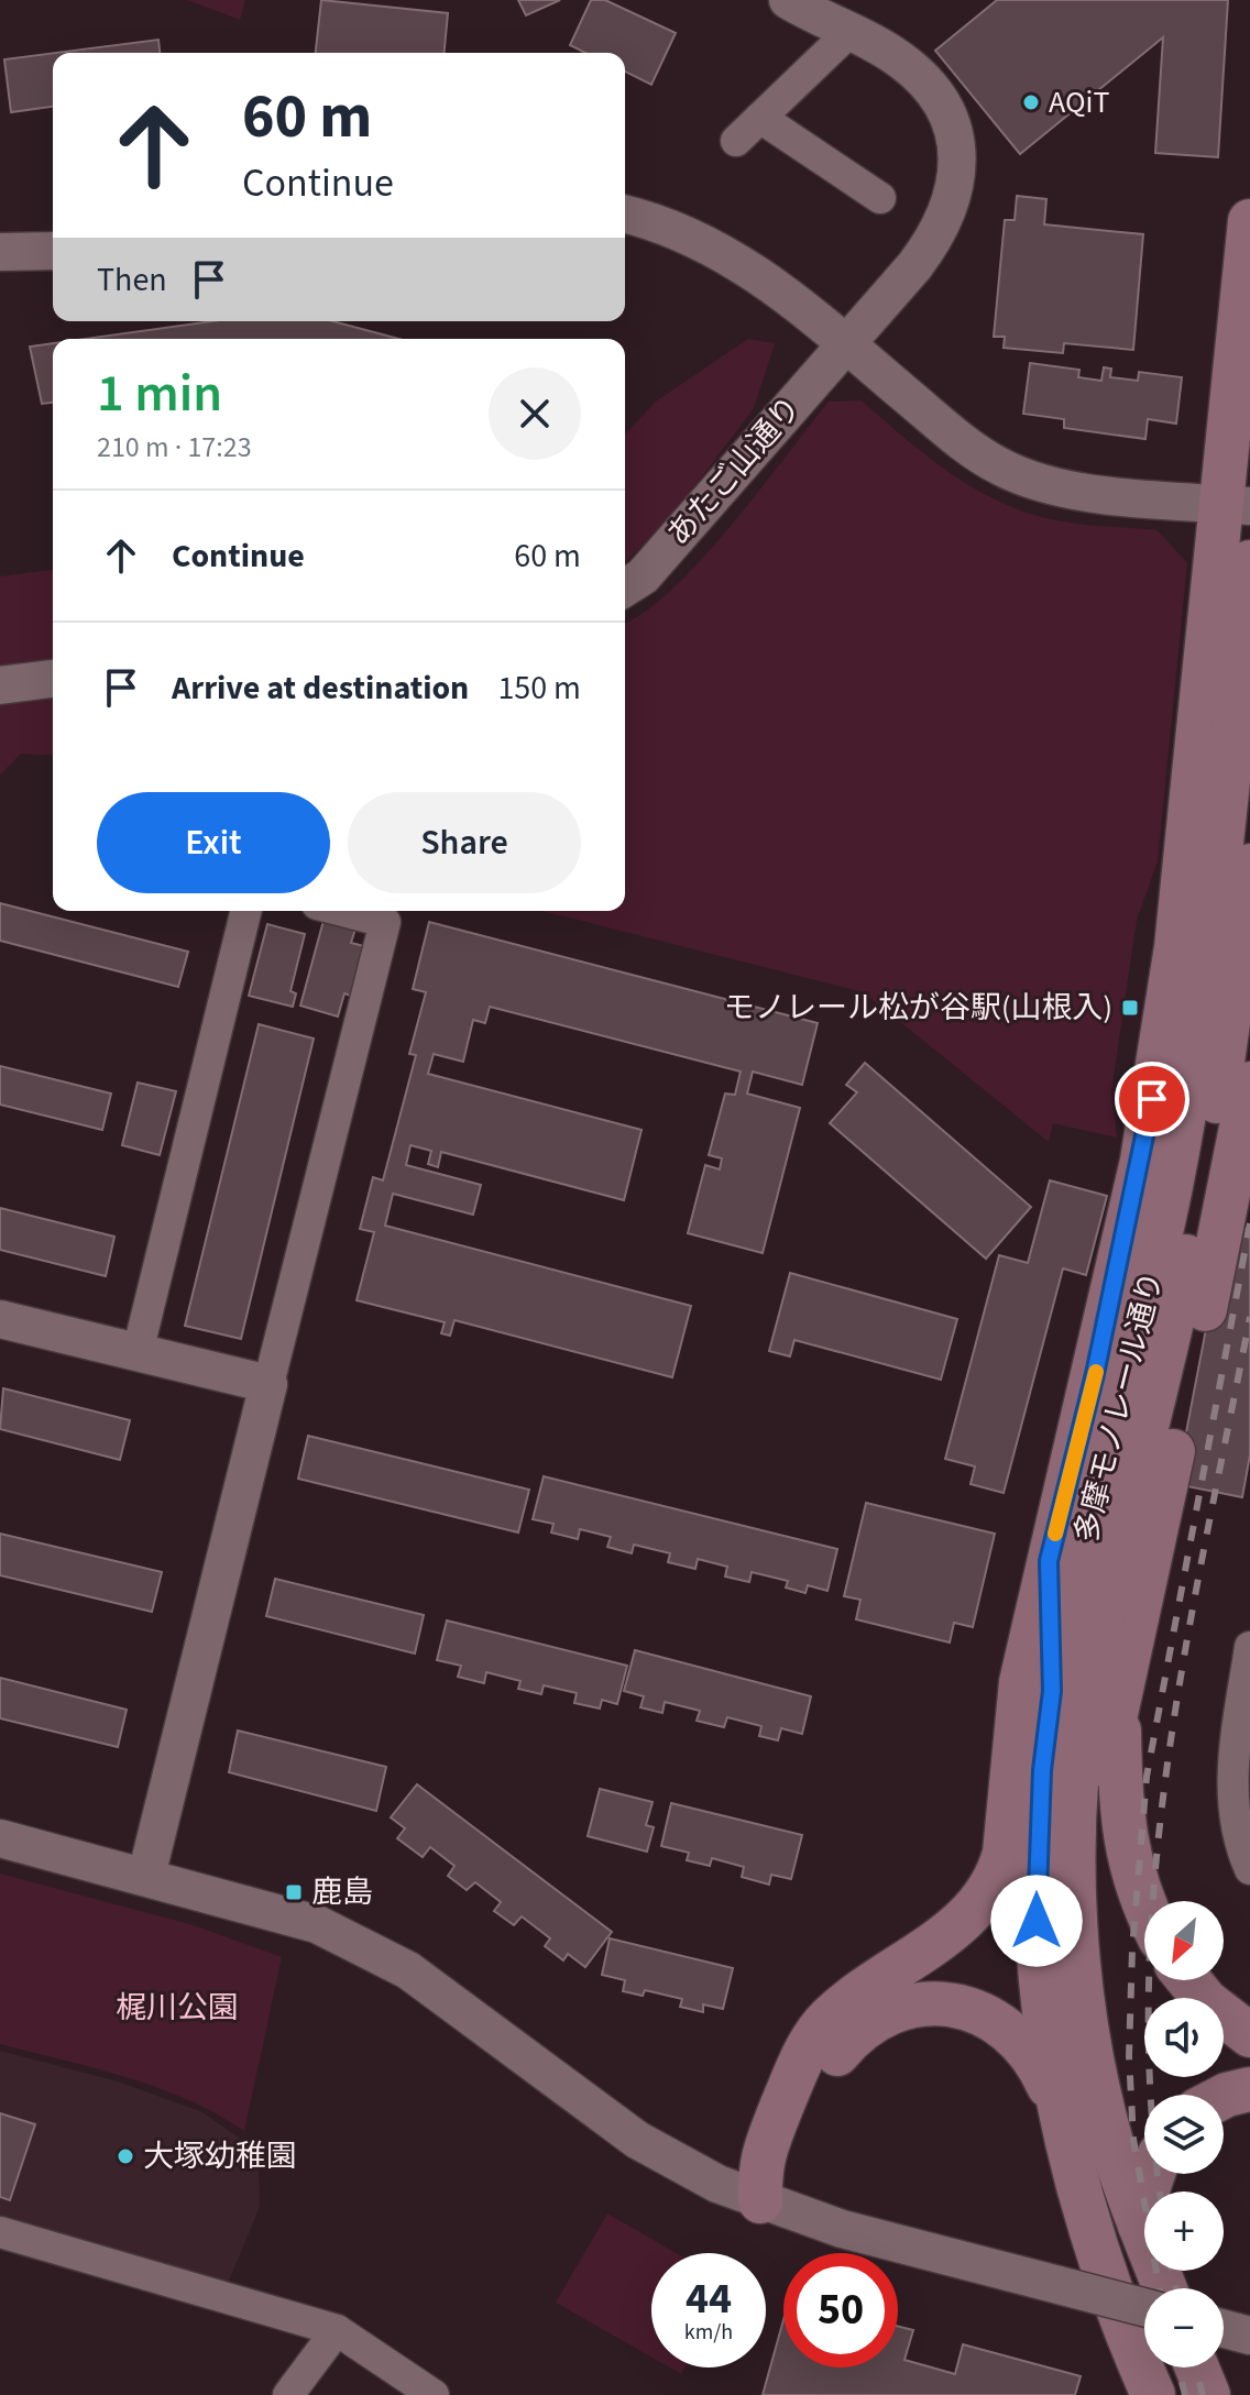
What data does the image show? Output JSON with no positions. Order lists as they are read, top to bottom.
{
  "streets": {
    "main road": ["多摩モノレール通り"],
    "street": ["あたご山通り"]
  },
  "parks": ["梶川公園"],
  "places": {
    "other": ["AQiT", "大塚幼稚園"],
    "transit": ["モノレール松が谷駅(山根入)", "鹿島"]
  },
  "north": "bottom left",
  "page": {
    "turn": ["60 m", "Continue"],
    "then": "Then",
    "heading": ["1 min", "210 m · 17:23"],
    "list": [
      {
        "name": "Continue",
        "value": "60 m"
      },
      {
        "name": "Arrive at destination",
        "value": "150 m"
      }
    ],
    "buttons": ["Exit", "Share"],
    "map_buttons": ["+", "−"],
    "speed": "44 km/h",
    "limit": "50"
  }
}
